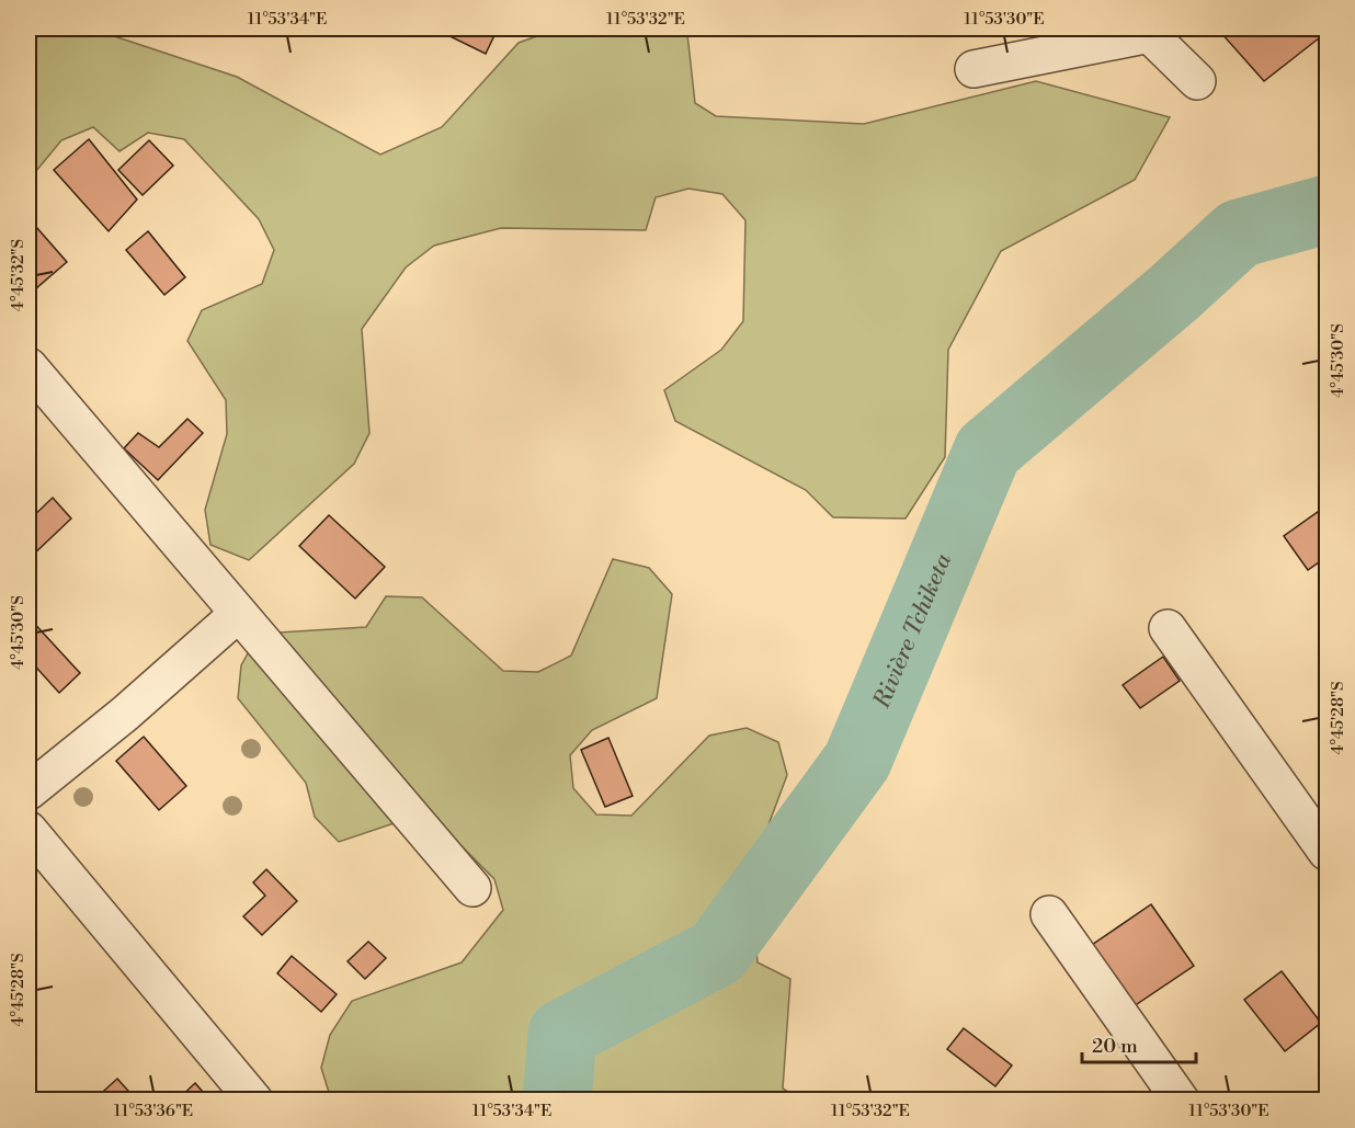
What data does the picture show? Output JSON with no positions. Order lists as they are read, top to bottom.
{
  "water": ["Rivière Tchiketa"],
  "scale_bar": "20 m",
  "coordinates": [
    "11°53'34\"E",
    "11°53'32\"E",
    "11°53'30\"E",
    "4°45'32\"S",
    "4°45'30\"S",
    "4°45'28\"S",
    "11°53'36\"E"
  ]
}
